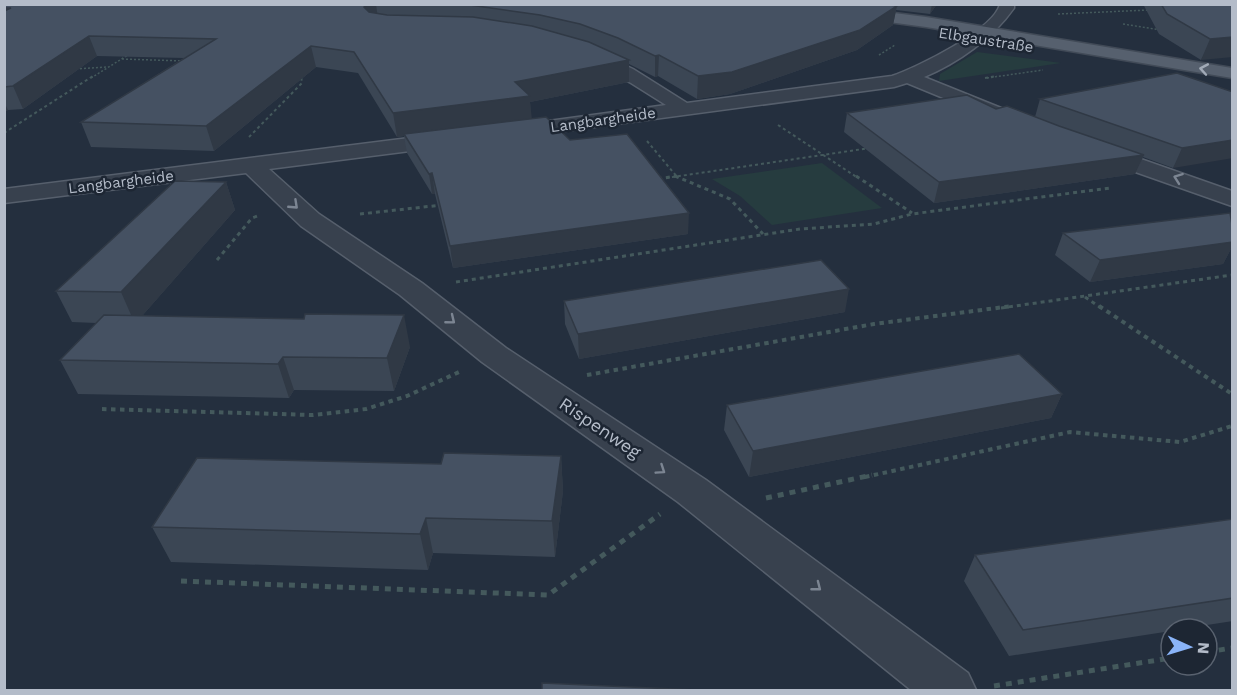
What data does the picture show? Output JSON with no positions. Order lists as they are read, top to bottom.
{
  "streets": {
    "main road": ["Elbgaustraße"],
    "street": ["Langbargheide", "Rispenweg"]
  },
  "crossings": [
    ["Elbgaustraße", "Langbargheide"],
    ["Langbargheide", "Rispenweg"]
  ],
  "one_way": ["Elbgaustraße", "Rispenweg"],
  "north": "right"
}
